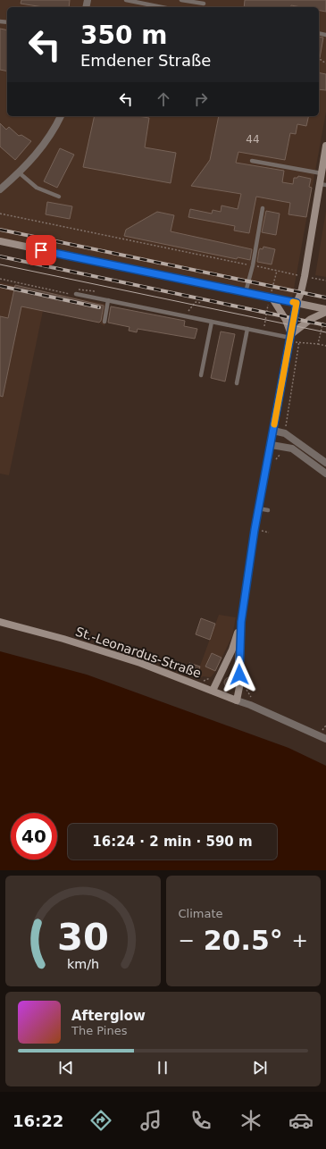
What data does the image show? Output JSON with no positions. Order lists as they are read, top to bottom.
{
  "streets": {
    "street": ["St.-Leonardus-Straße"]
  },
  "house_numbers": ["44"],
  "page": {
    "turn": ["350 m", "Emdener Straße"],
    "limit": "40",
    "trip": "16:24 · 2 min · 590 m",
    "tile": "Climate",
    "heat": ["−", "20.5°", "+"],
    "song": ["Afterglow", "The Pines"],
    "tabs": "16:22",
    "gauge": ["30", "km/h"]
  }
}
